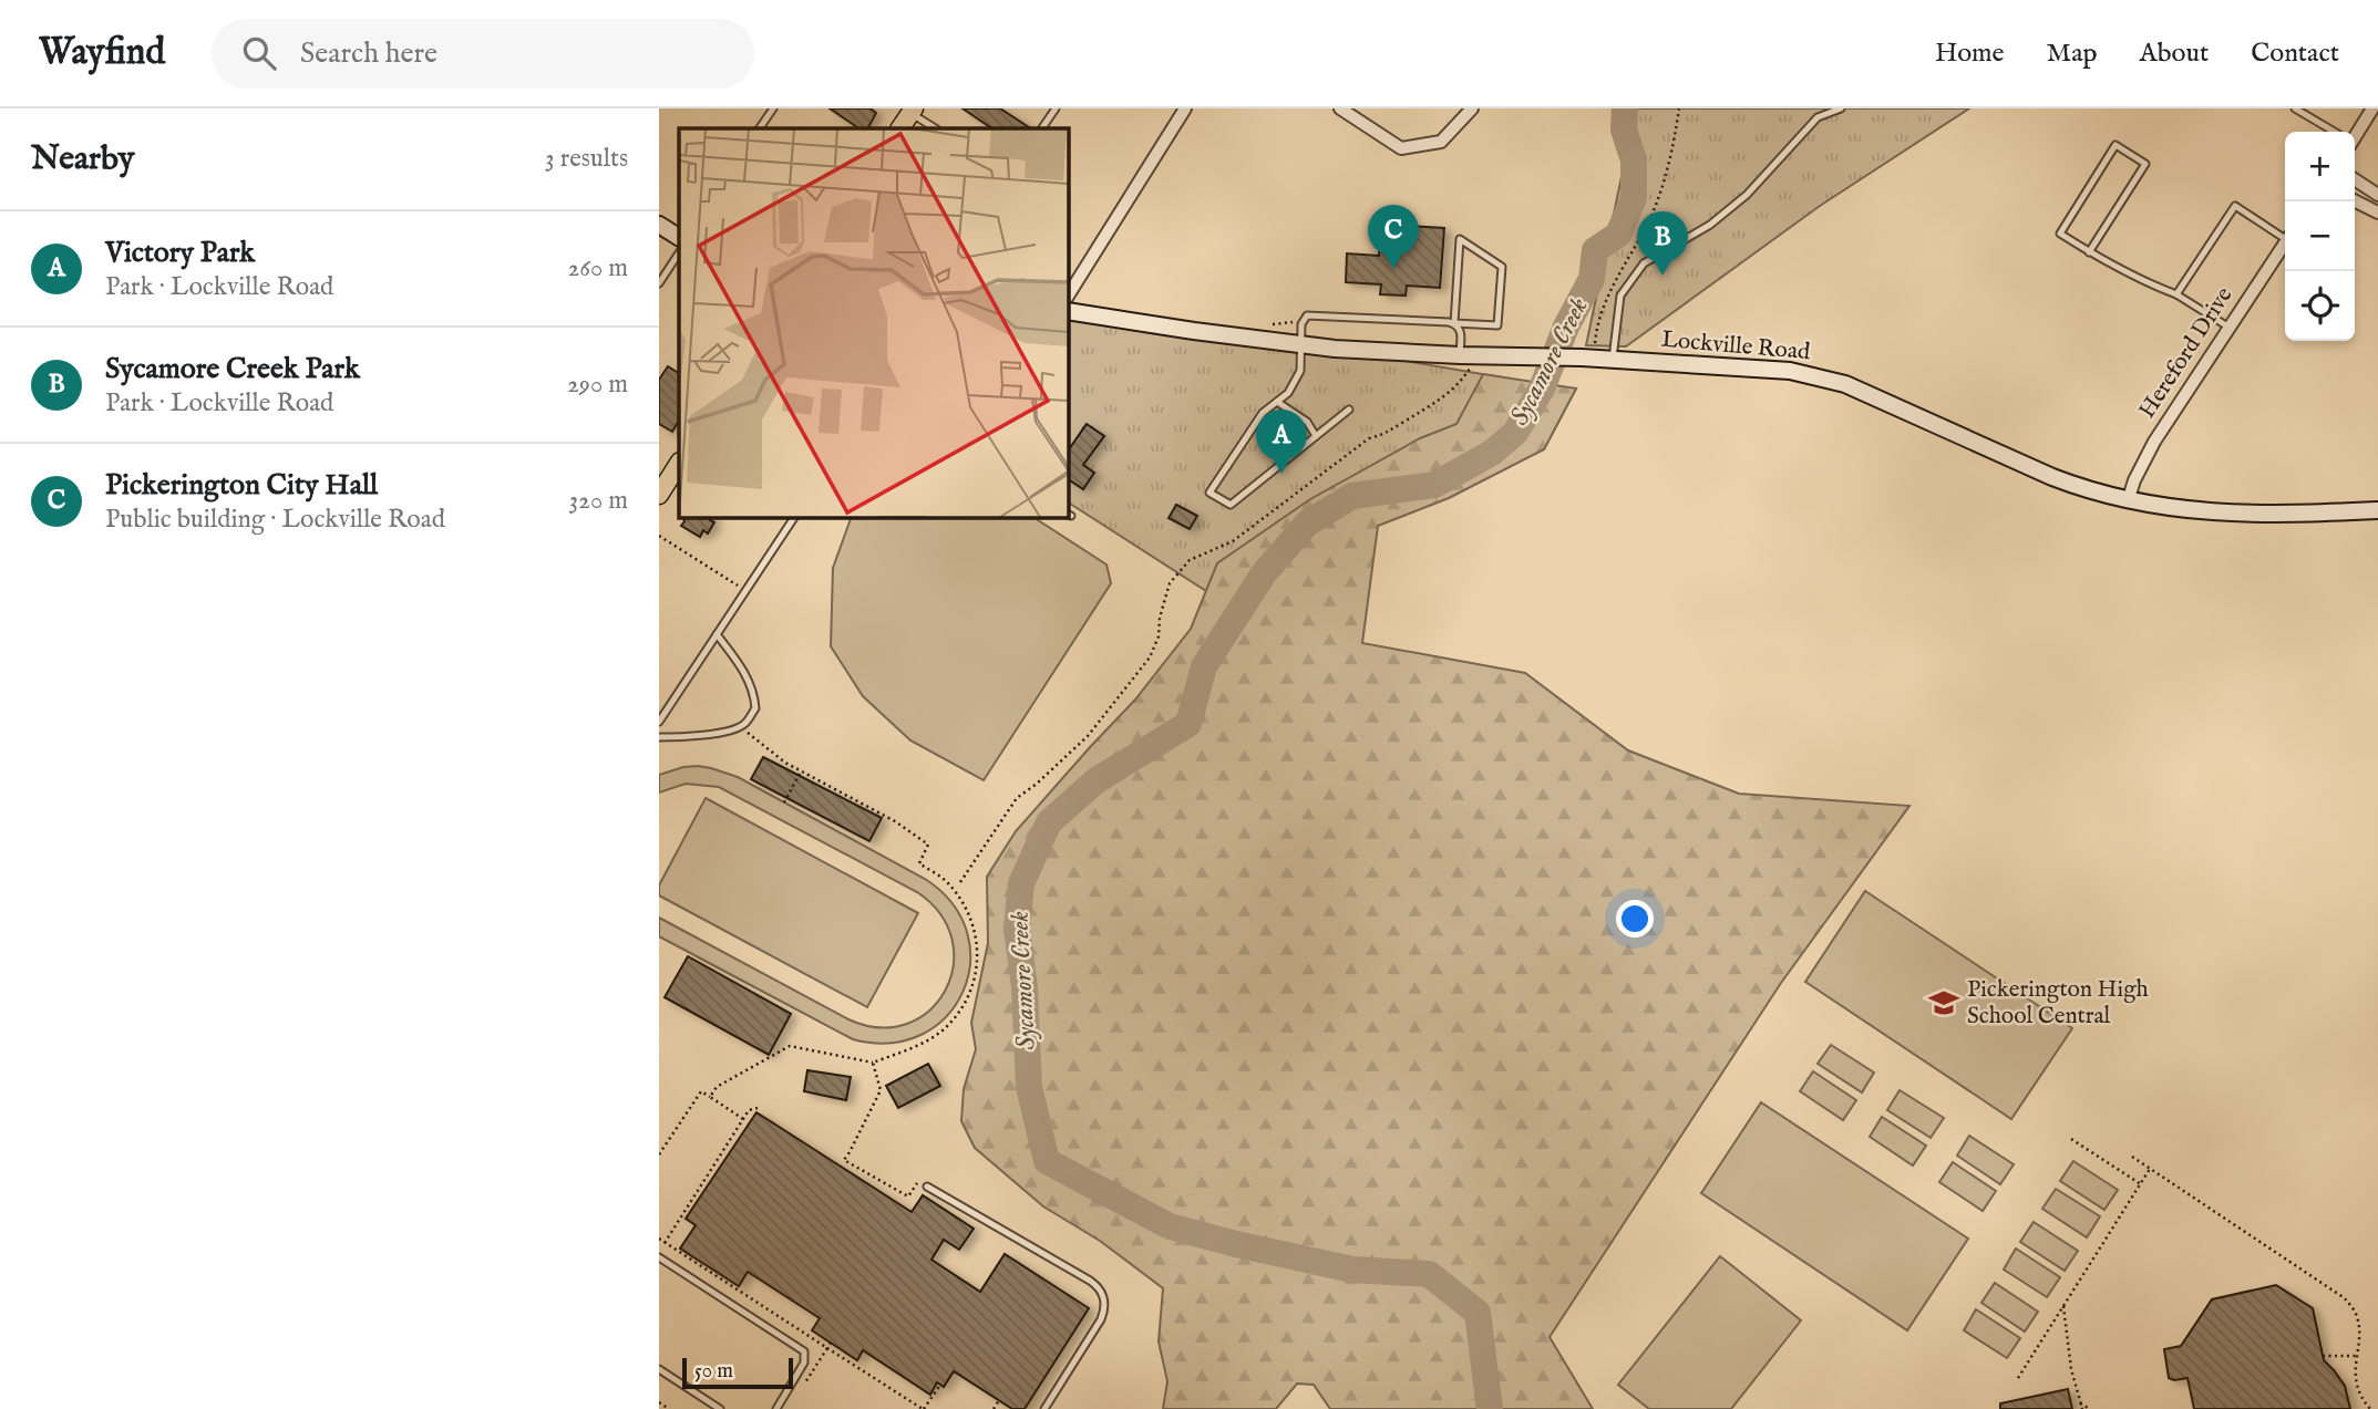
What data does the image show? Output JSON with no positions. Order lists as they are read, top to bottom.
{
  "streets": {
    "main road": ["Lockville Road"],
    "street": ["Hereford Drive"]
  },
  "crossings": [
    ["Lockville Road", "Hereford Drive"]
  ],
  "water": ["Sycamore Creek"],
  "places": {
    "school or university": ["Pickerington High School Central"]
  },
  "scale_bar": "50 m",
  "page": {
    "header": "Wayfind",
    "search": "Search here",
    "nav": [
      "Home",
      "Map",
      "About",
      "Contact"
    ],
    "heading": ["Nearby", "3 results"],
    "map_buttons": ["+", "−"],
    "pins": ["C", "B", "A"],
    "list": [
      {
        "mark": "A",
        "name": "Victory Park",
        "note": "Park · Lockville Road",
        "value": "260 m"
      },
      {
        "mark": "B",
        "name": "Sycamore Creek Park",
        "note": "Park · Lockville Road",
        "value": "290 m"
      },
      {
        "mark": "C",
        "name": "Pickerington City Hall",
        "note": "Public building · Lockville Road",
        "value": "320 m"
      }
    ],
    "scale": "50 m"
  }
}
